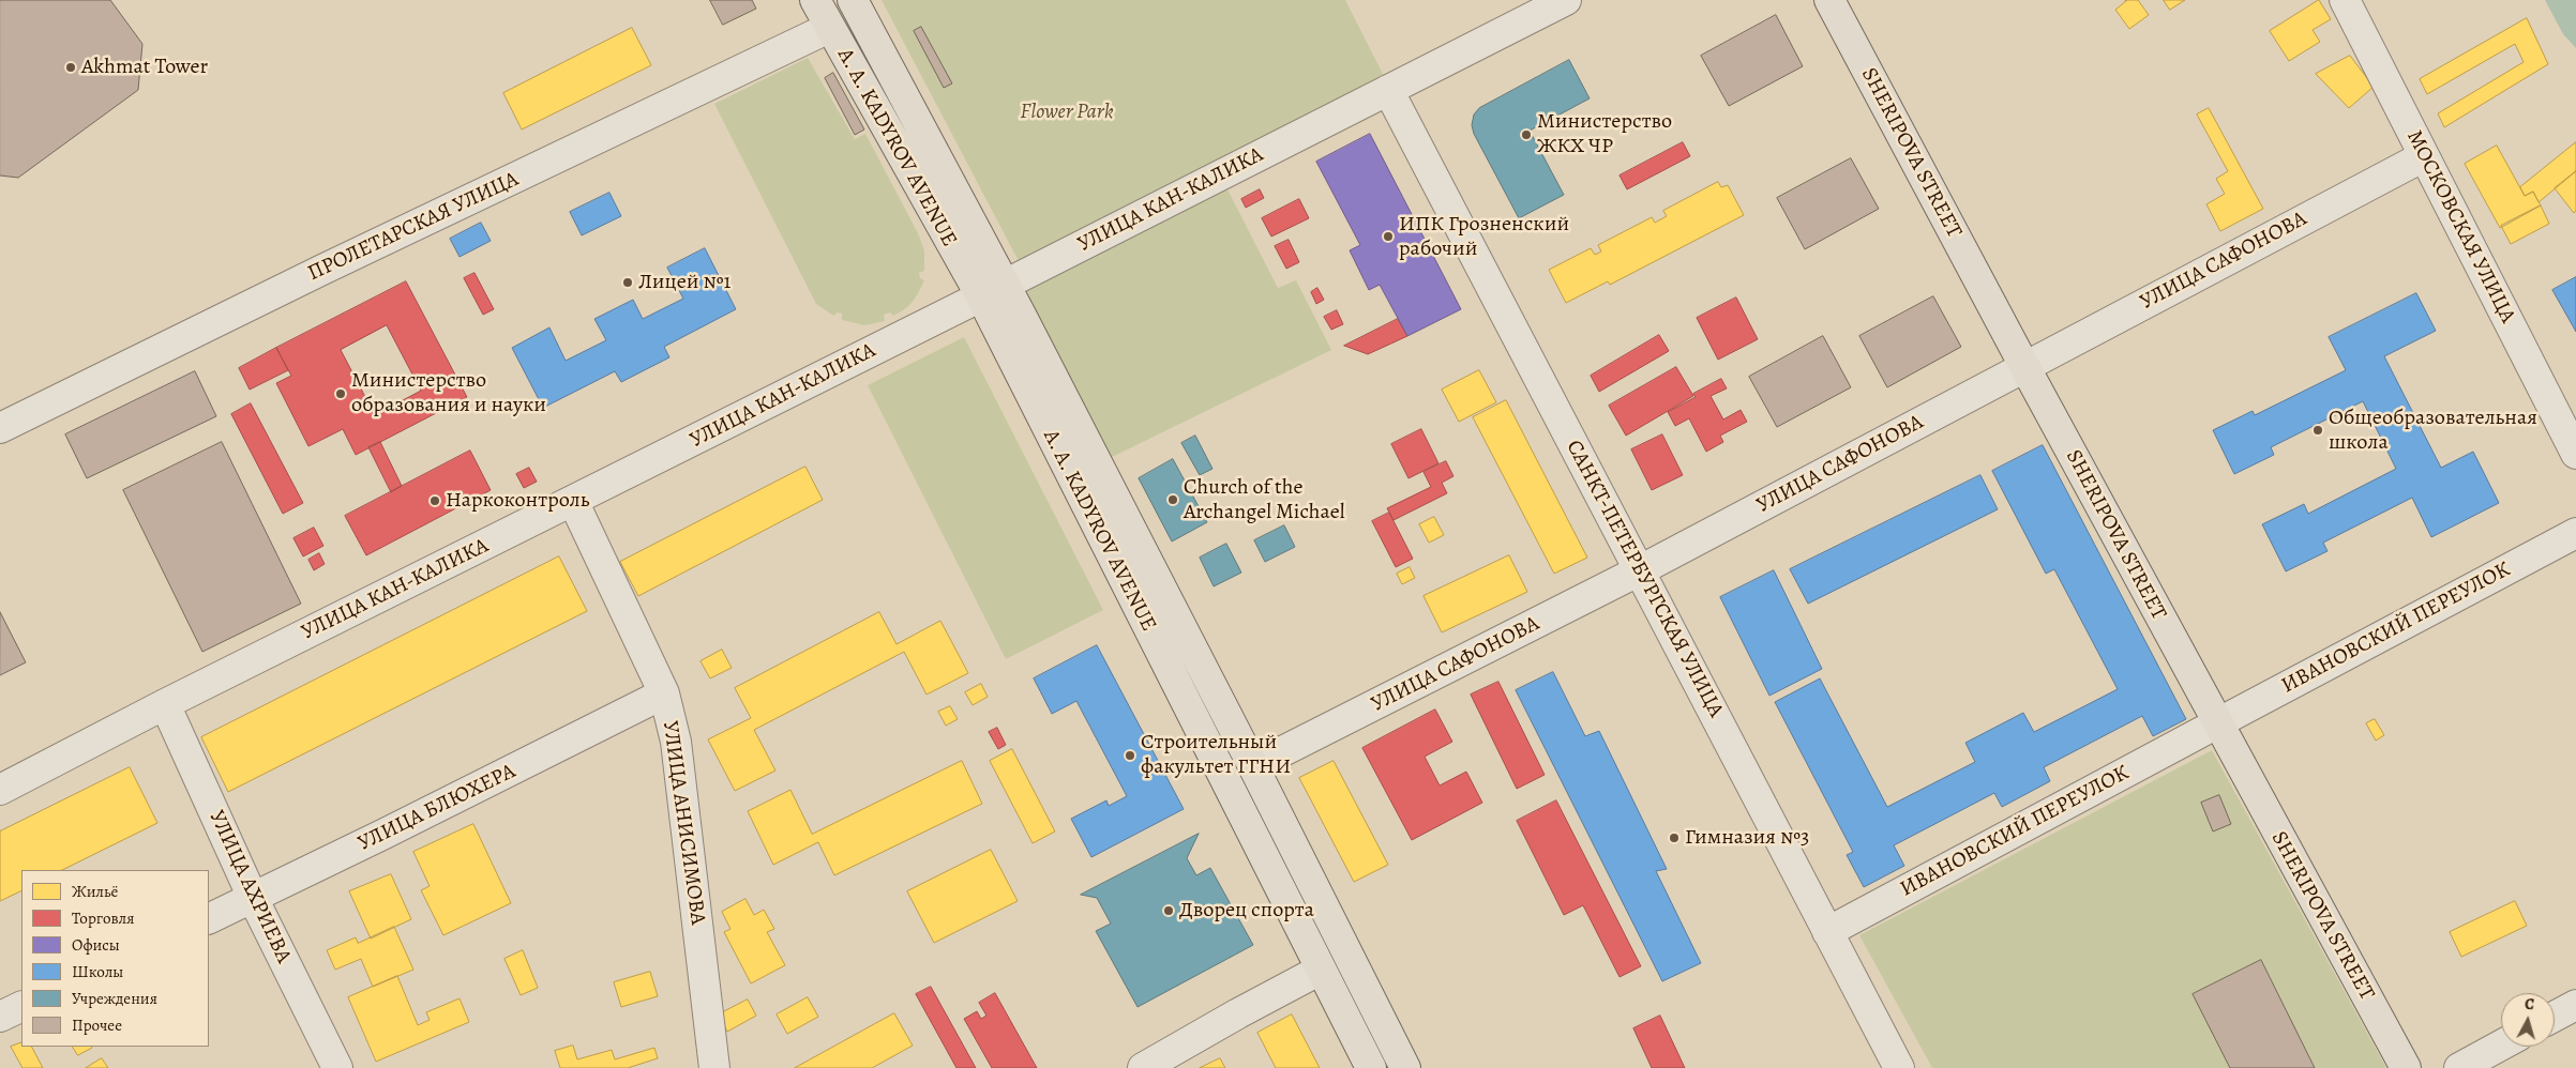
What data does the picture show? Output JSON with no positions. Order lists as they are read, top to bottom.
{
  "streets": {
    "main road": ["A. A. KADYROV AVENUE", "SHERIPOVA STREET"],
    "street": [
      "УЛИЦА КАН-КАЛИКА",
      "ПРОЛЕТАРСКАЯ УЛИЦА",
      "МОСКОВСКАЯ УЛИЦА",
      "УЛИЦА САФОНОВА",
      "САНКТ-ПЕТЕРБУРГСКАЯ УЛИЦА",
      "ИВАНОВСКИЙ ПЕРЕУЛОК",
      "УЛИЦА БЛЮХЕРА",
      "УЛИЦА АНИСИМОВА",
      "УЛИЦА АХРИЕВА"
    ]
  },
  "crossings": [
    ["A. A. KADYROV AVENUE", "УЛИЦА КАН-КАЛИКА"],
    ["A. A. KADYROV AVENUE", "ПРОЛЕТАРСКАЯ УЛИЦА"],
    ["A. A. KADYROV AVENUE", "УЛИЦА САФОНОВА"],
    ["SHERIPOVA STREET", "УЛИЦА САФОНОВА"],
    ["SHERIPOVA STREET", "ИВАНОВСКИЙ ПЕРЕУЛОК"],
    ["УЛИЦА КАН-КАЛИКА", "САНКТ-ПЕТЕРБУРГСКАЯ УЛИЦА"],
    ["УЛИЦА КАН-КАЛИКА", "УЛИЦА АНИСИМОВА"],
    ["УЛИЦА КАН-КАЛИКА", "УЛИЦА АХРИЕВА"],
    ["МОСКОВСКАЯ УЛИЦА", "УЛИЦА САФОНОВА"],
    ["УЛИЦА САФОНОВА", "САНКТ-ПЕТЕРБУРГСКАЯ УЛИЦА"],
    ["САНКТ-ПЕТЕРБУРГСКАЯ УЛИЦА", "ИВАНОВСКИЙ ПЕРЕУЛОК"],
    ["УЛИЦА БЛЮХЕРА", "УЛИЦА АНИСИМОВА"],
    ["УЛИЦА БЛЮХЕРА", "УЛИЦА АХРИЕВА"]
  ],
  "parks": ["Flower Park"],
  "places": [
    "Akhmat Tower",
    "Министерство ЖКХ ЧР",
    "ИПК Грозненский рабочий",
    "Лицей №1",
    "Министерство образования и науки",
    "Общеобразовательная школа",
    "Church of the Archangel Michael",
    "Наркоконтроль",
    "Строительный факультет ГГНИ",
    "Гимназия №3",
    "Дворец спорта"
  ],
  "legend": [
    "Жильё",
    "Торговля",
    "Офисы",
    "Школы",
    "Учреждения",
    "Прочее"
  ],
  "north": "top"
}
